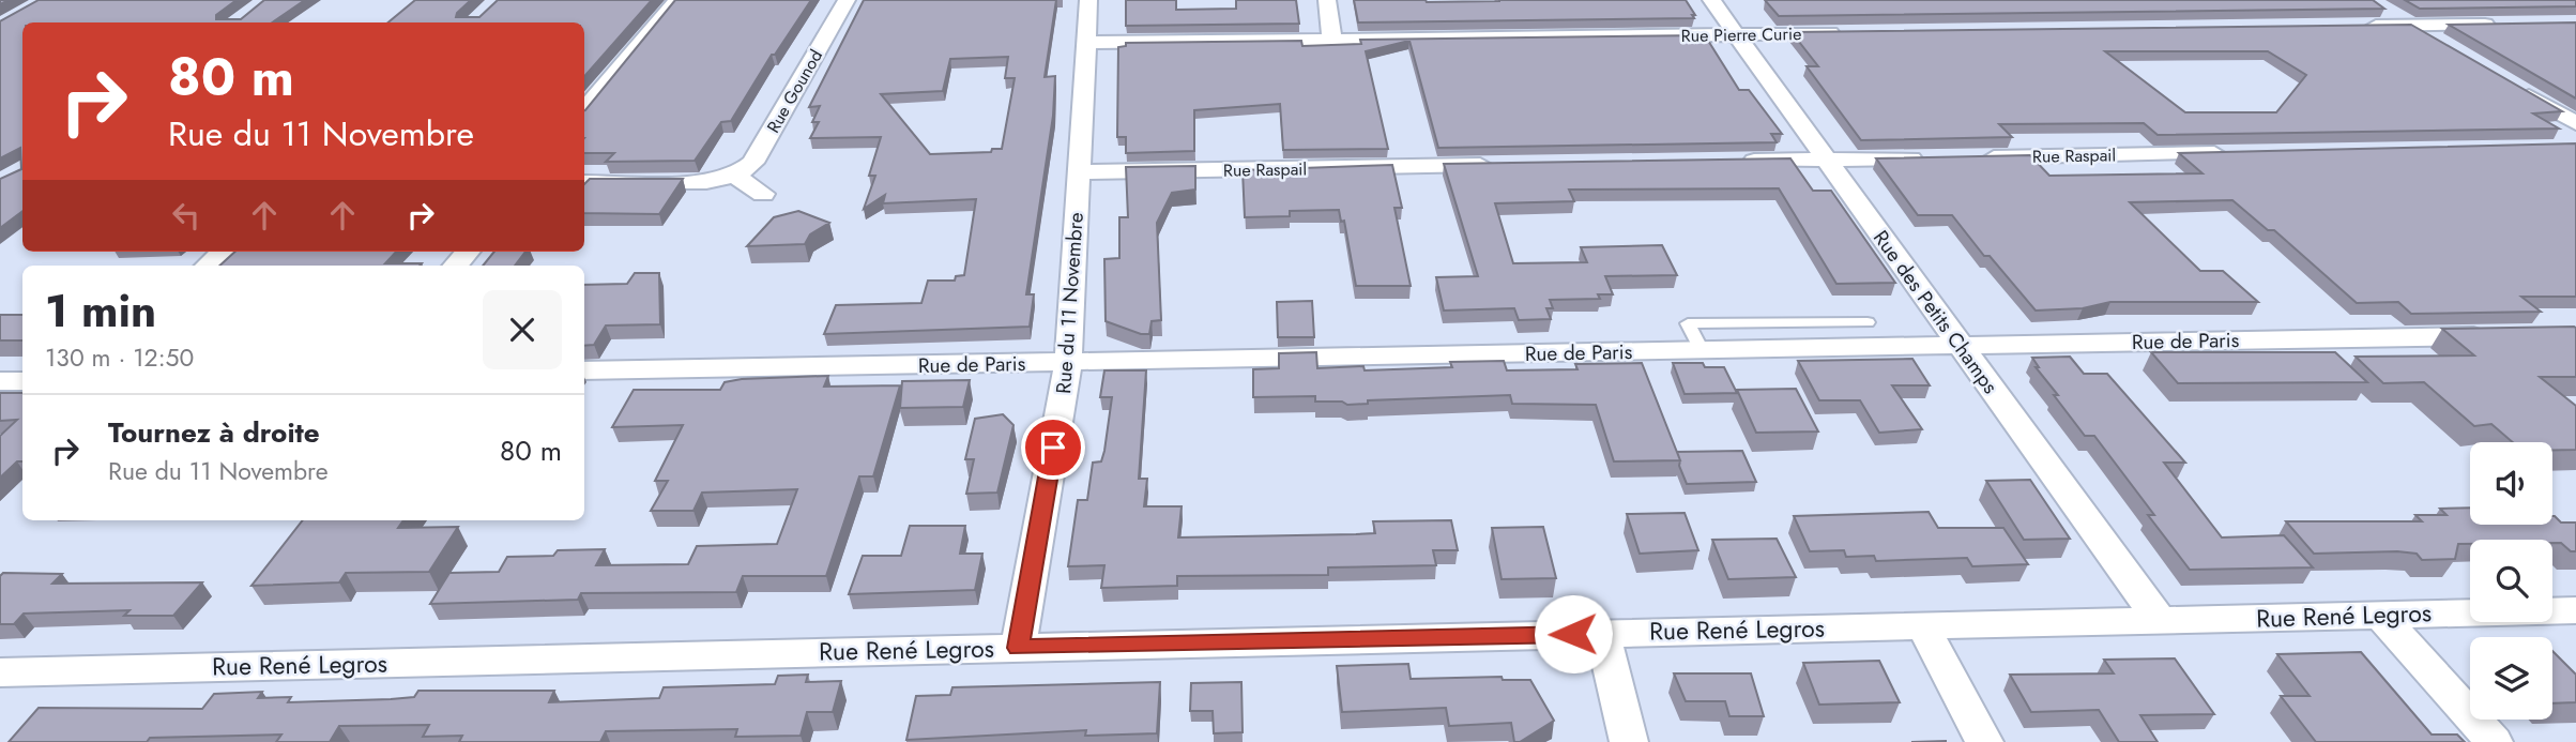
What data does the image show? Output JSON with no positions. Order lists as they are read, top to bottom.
{
  "streets": {
    "street": [
      "Rue Pierre Curie",
      "Rue Gounod",
      "Rue Raspail",
      "Rue du 11 Novembre",
      "Rue des Petits Champs",
      "Rue de Paris",
      "Rue René Legros"
    ]
  },
  "crossings": [
    ["Rue Pierre Curie", "Rue du 11 Novembre"],
    ["Rue Pierre Curie", "Rue des Petits Champs"],
    ["Rue Raspail", "Rue du 11 Novembre"],
    ["Rue du 11 Novembre", "Rue de Paris"],
    ["Rue du 11 Novembre", "Rue René Legros"],
    ["Rue des Petits Champs", "Rue de Paris"],
    ["Rue des Petits Champs", "Rue René Legros"]
  ],
  "page": {
    "turn": ["80 m", "Rue du 11 Novembre"],
    "heading": ["1 min", "130 m · 12:50"],
    "list": [
      {
        "name": "Tournez à droite",
        "note": "Rue du 11 Novembre",
        "value": "80 m"
      }
    ]
  }
}
